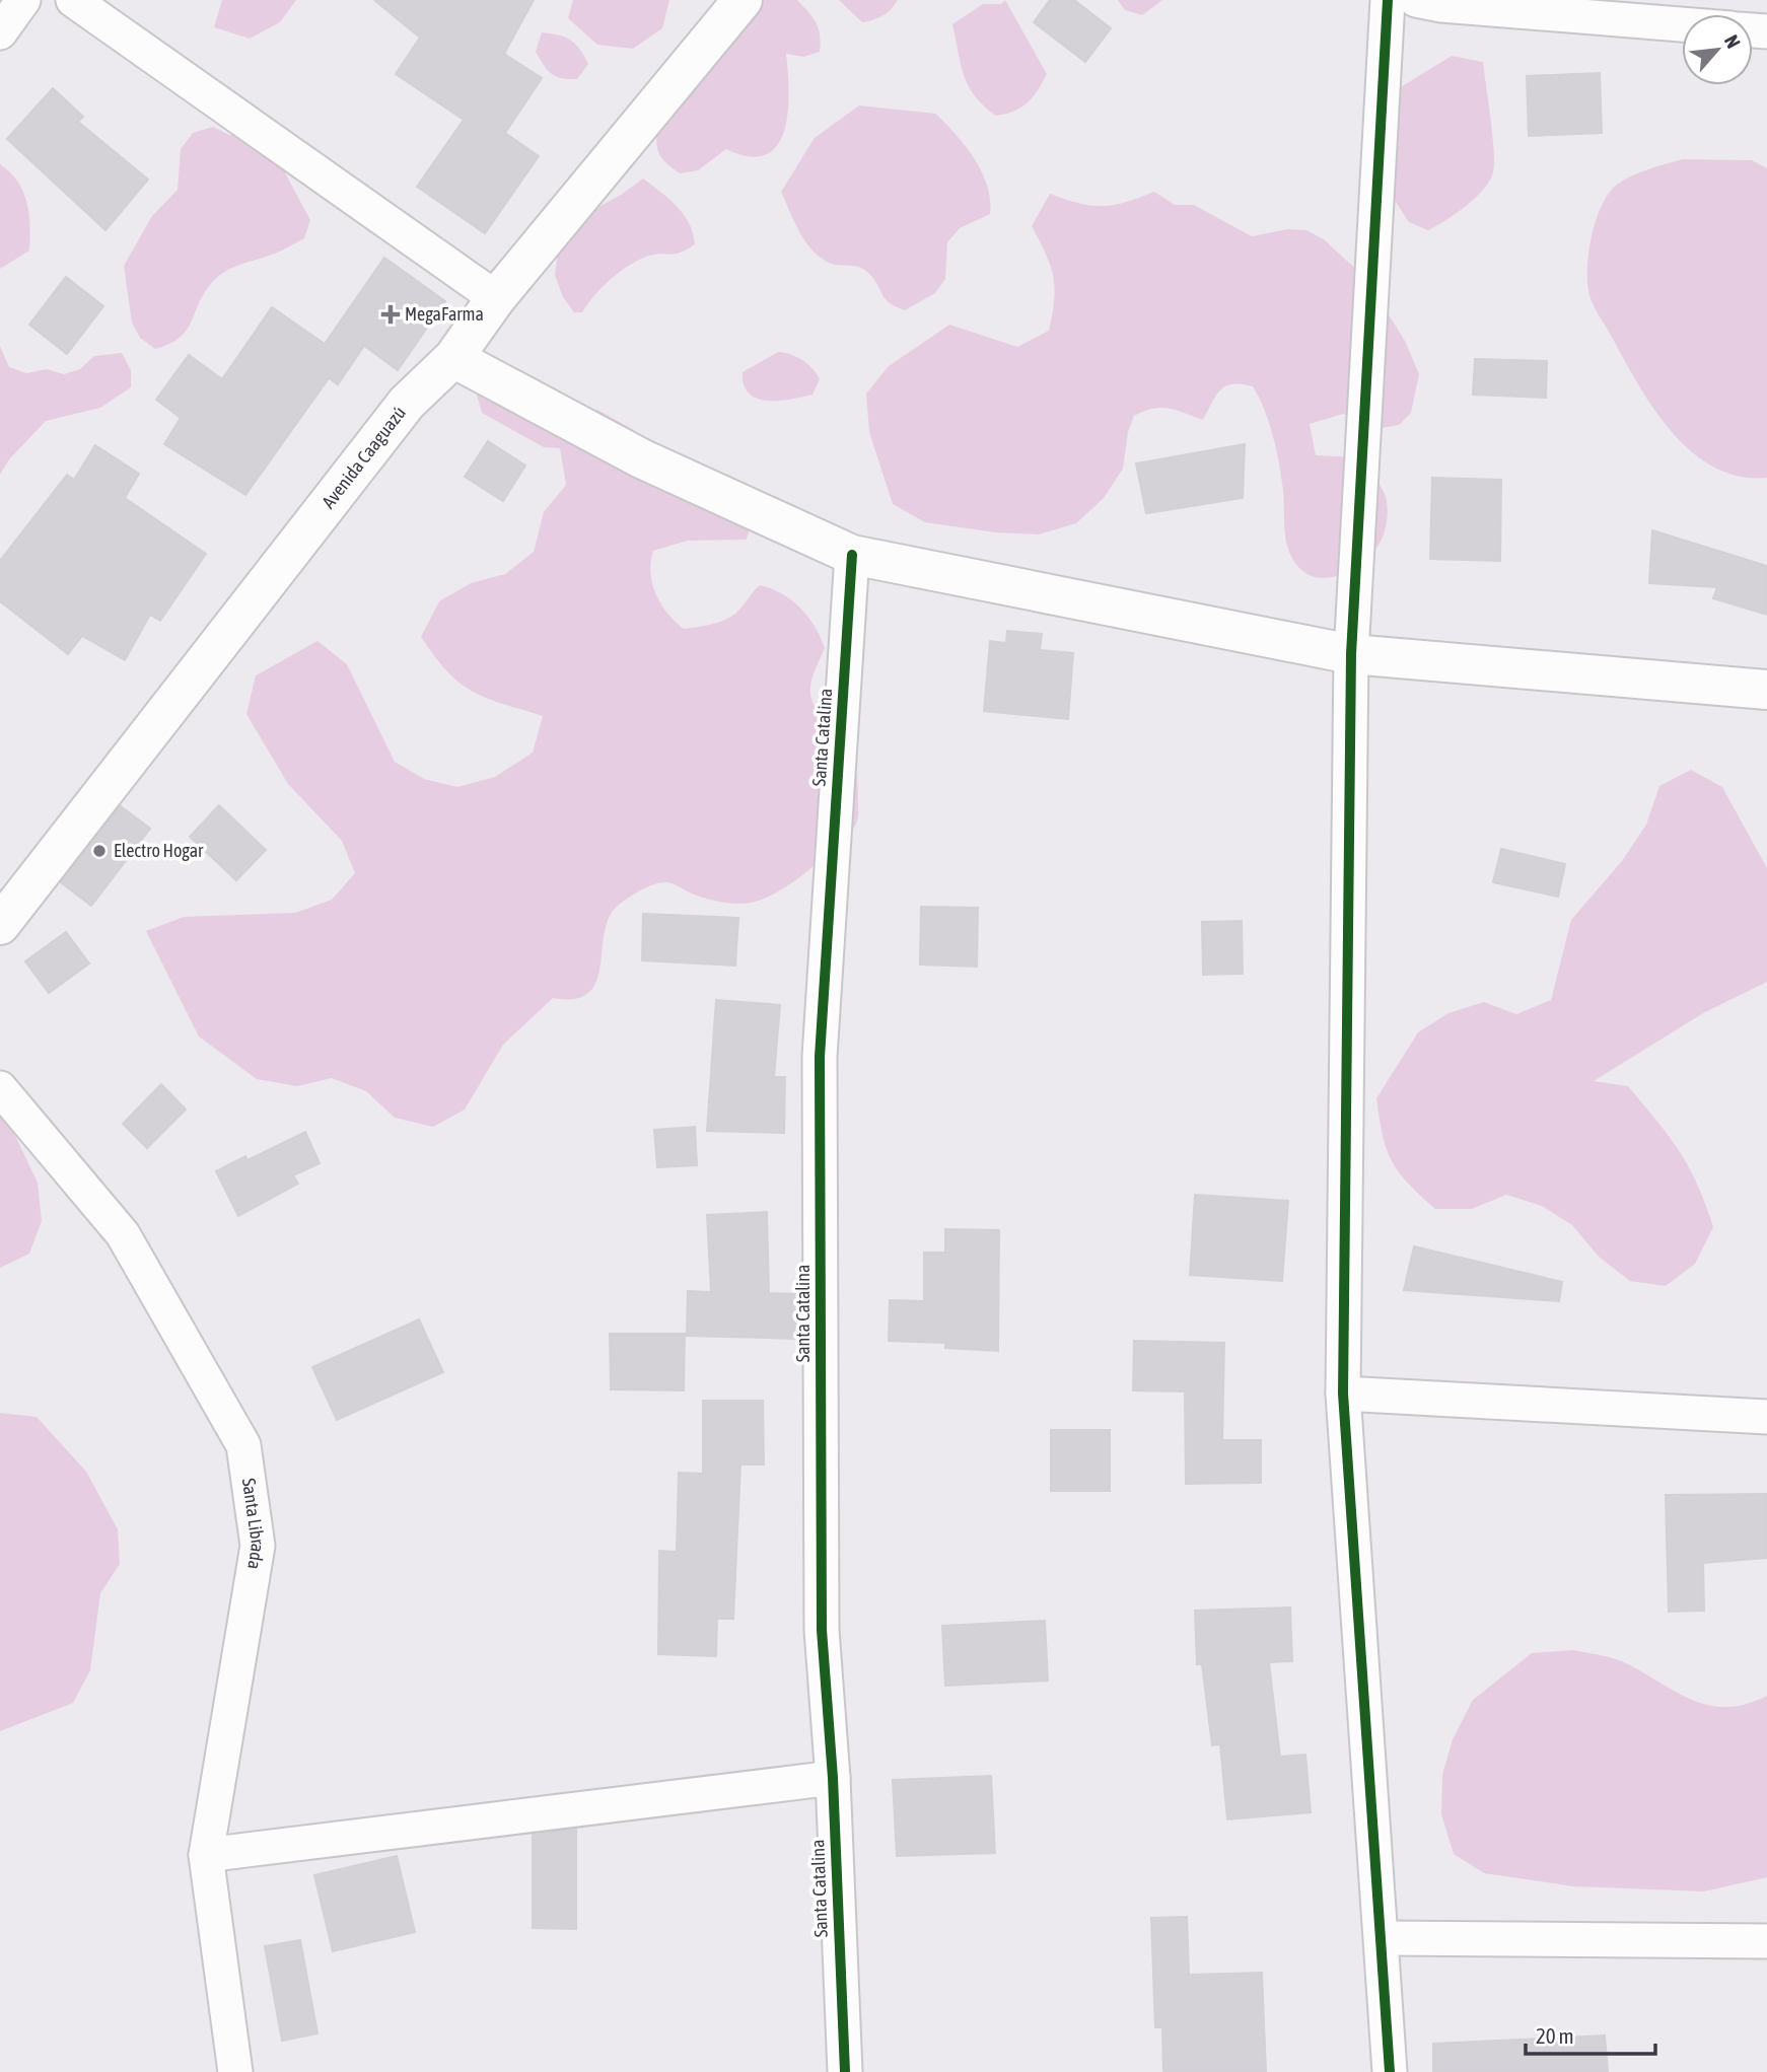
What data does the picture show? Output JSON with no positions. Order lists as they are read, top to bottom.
{
  "streets": {
    "street": ["Avenida Caaguazú", "Santa Catalina", "Santa Librada"]
  },
  "places": {
    "health": ["MegaFarma"],
    "other": ["Electro Hogar"]
  },
  "scale_bar": "20 m",
  "north": "top right"
}
